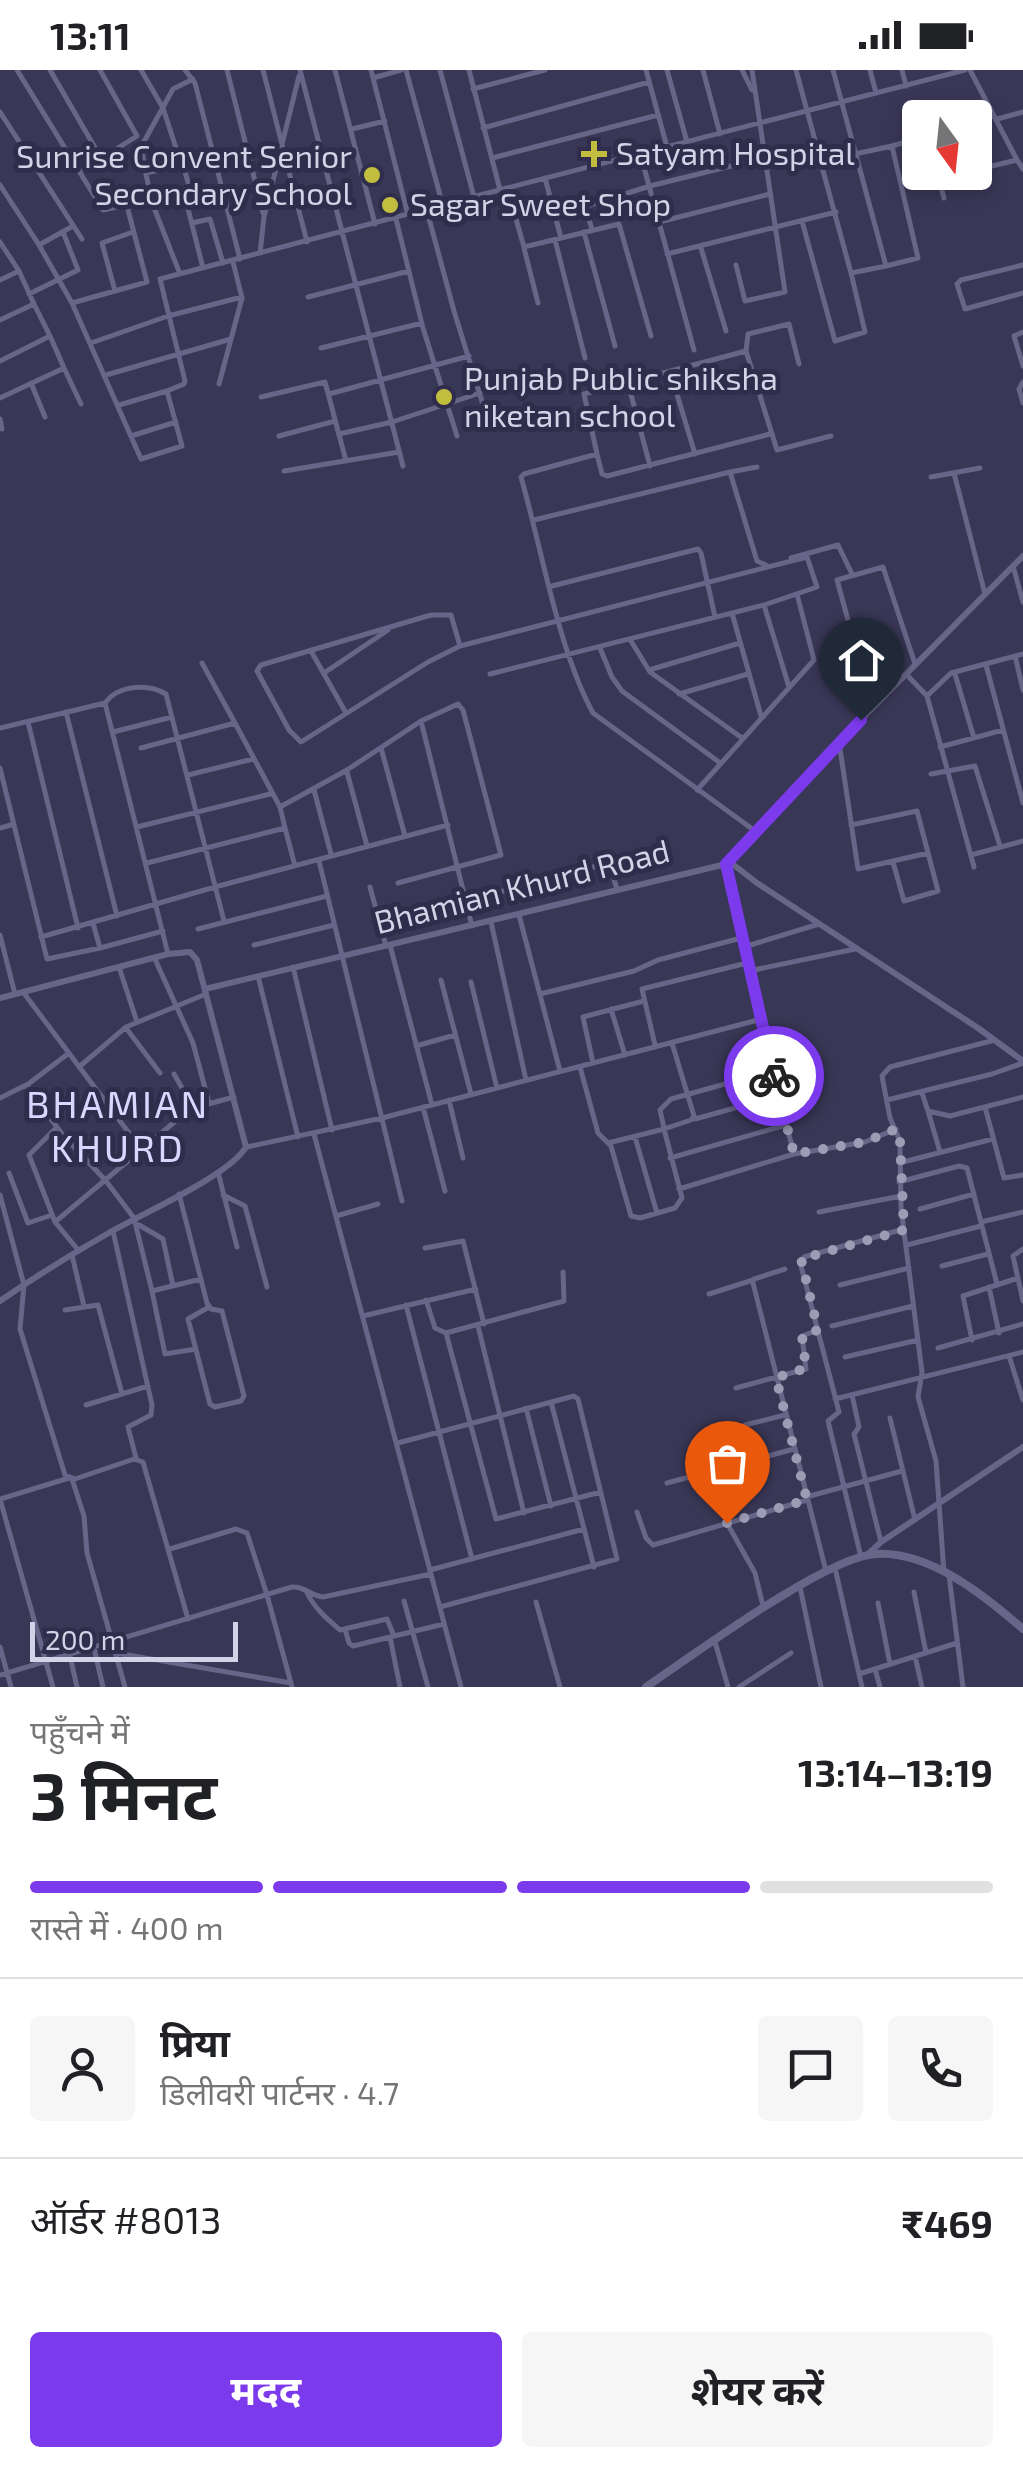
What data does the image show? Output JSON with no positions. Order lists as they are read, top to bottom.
{
  "streets": {
    "street": ["Bhamian Khurd Road"]
  },
  "districts": ["BHAMIAN KHURD"],
  "places": {
    "health": ["Satyam Hospital"],
    "other": ["Sunrise Convent Senior Secondary School", "Sagar Sweet Shop", "Punjab Public shiksha niketan school"]
  },
  "scale_bar": "200 m",
  "north": "bottom",
  "page": {
    "status": "13:11",
    "scale": "200 m",
    "heading": ["3 मिनट", "पहुँचने में", "13:14–13:19"],
    "panel": [
      "प्रिया",
      "डिलीवरी पार्टनर · 4.7",
      "ऑर्डर #8013",
      "₹469"
    ],
    "bar": "रास्ते में · 400 m",
    "buttons": ["मदद", "शेयर करें"]
  }
}
